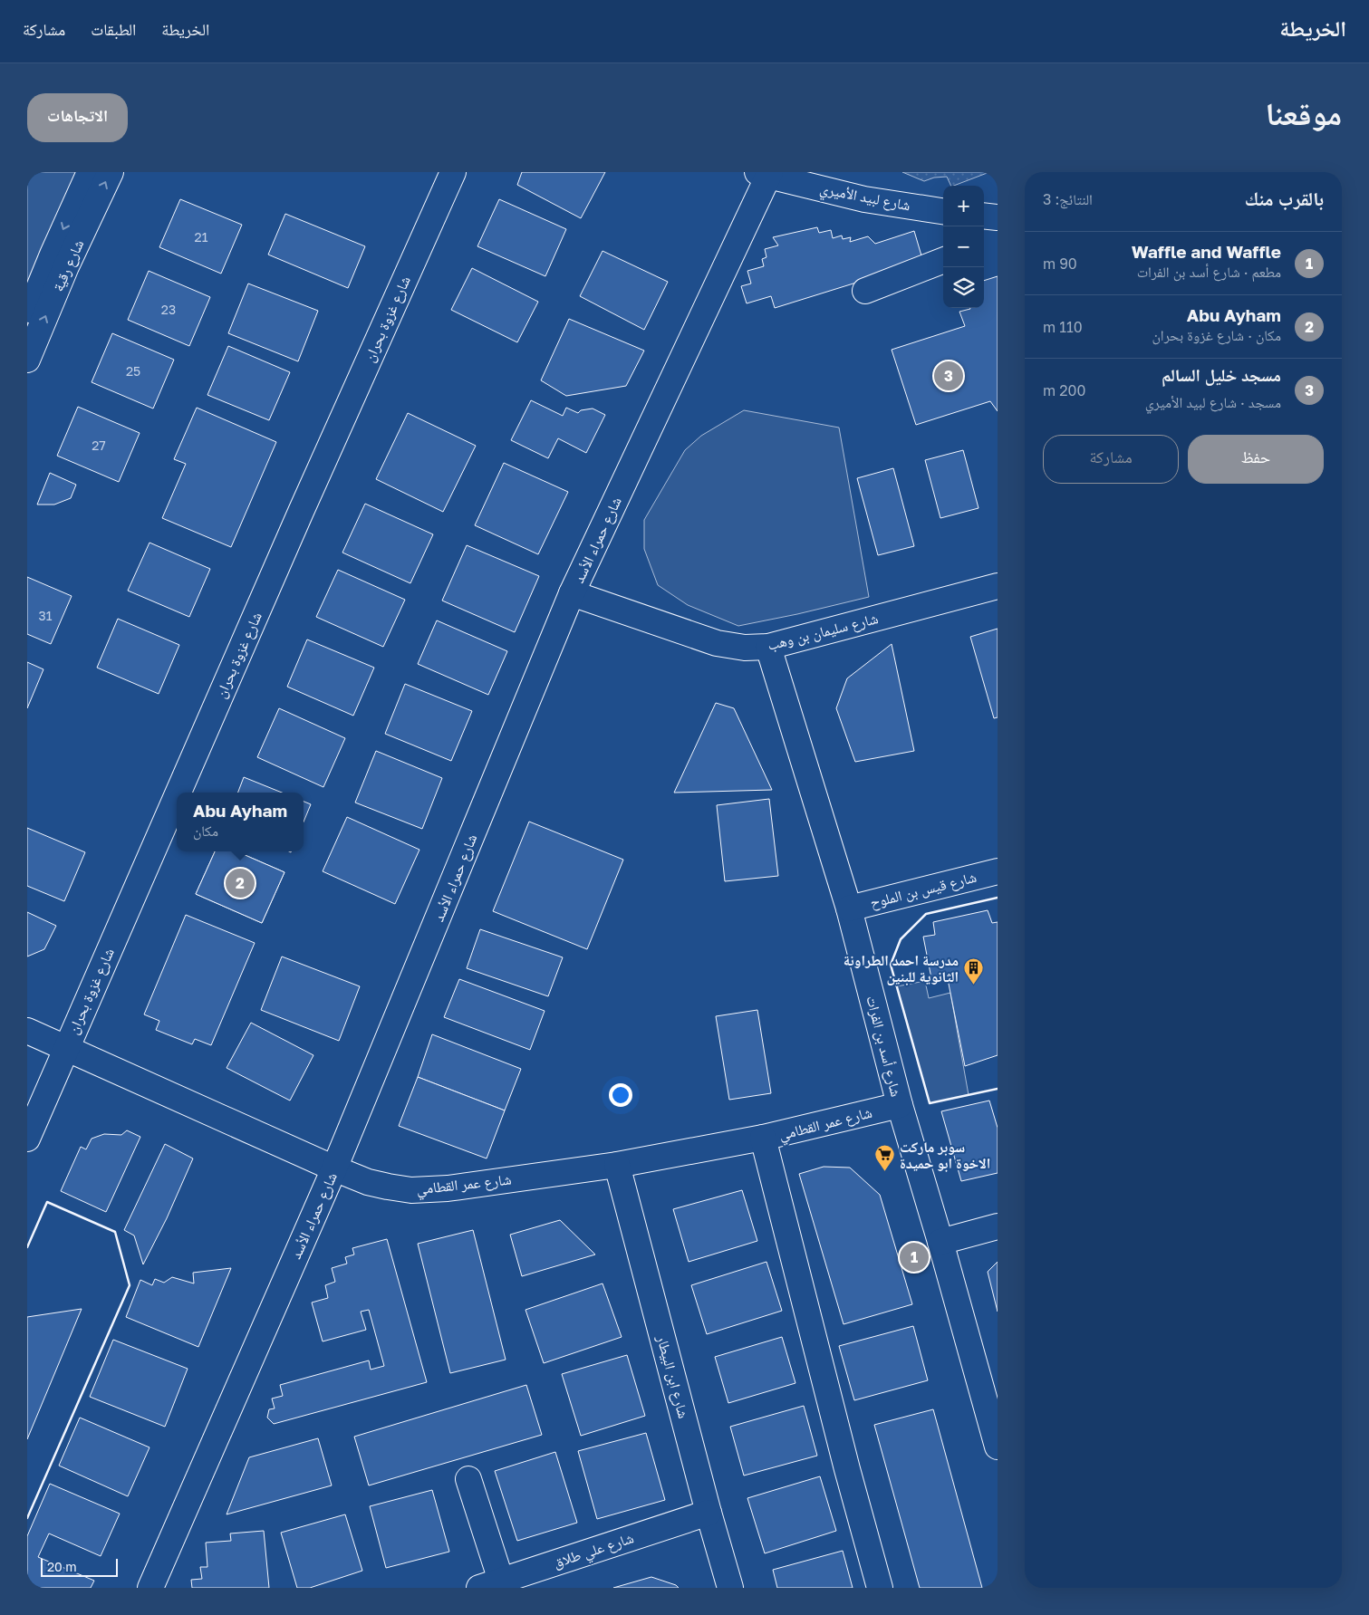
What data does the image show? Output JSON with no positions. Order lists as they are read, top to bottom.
{
  "streets": {
    "street": [
      "شارع لبيد الأميري",
      "شارع رقية",
      "شارع غزوة بحران",
      "شارع حمراء الأسد",
      "شارع سليمان بن وهب",
      "شارع قيس بن الملوح",
      "شارع أسد بن الفرات",
      "شارع عمر القطامي",
      "شارع ابن البيطار",
      "شارع علي طلاق"
    ]
  },
  "crossings": [
    ["شارع لبيد الأميري", "شارع حمراء الأسد"],
    ["شارع غزوة بحران", "شارع عمر القطامي"],
    ["شارع حمراء الأسد", "شارع سليمان بن وهب"],
    ["شارع حمراء الأسد", "شارع عمر القطامي"],
    ["شارع سليمان بن وهب", "شارع أسد بن الفرات"],
    ["شارع قيس بن الملوح", "شارع أسد بن الفرات"],
    ["شارع أسد بن الفرات", "شارع عمر القطامي"],
    ["شارع عمر القطامي", "شارع ابن البيطار"],
    ["شارع ابن البيطار", "شارع علي طلاق"]
  ],
  "places": {
    "building": ["مدرسة احمد الطراونة الثانوية للبنين"],
    "supermarket": ["سوبر ماركت الاخوة ابو حميدة"]
  },
  "house_numbers": [
    "21",
    "23",
    "25",
    "27",
    "31"
  ],
  "scale_bar": "20 m",
  "page": {
    "header": "الخريطة",
    "nav": ["الخريطة", "الطبقات", "مشاركة"],
    "title": "موقعنا",
    "buttons": [
      "الاتجاهات",
      ["حفظ", "مشاركة"]
    ],
    "heading": ["بالقرب منك", "النتائج: 3"],
    "map_buttons": ["+", "−"],
    "list": [
      {
        "mark": "1",
        "name": "Waffle and Waffle",
        "note": "مطعم · شارع أسد بن الفرات",
        "value": "90 m"
      },
      {
        "mark": "2",
        "name": "Abu Ayham",
        "note": "مكان · شارع غزوة بحران",
        "value": "110 m"
      },
      {
        "mark": "3",
        "name": "مسجد خليل السالم",
        "note": "مسجد · شارع لبيد الأميري",
        "value": "200 m"
      }
    ],
    "pins": ["3", "2", "1"],
    "popup": ["Abu Ayham", "مكان"],
    "scale": "20 m"
  }
}
